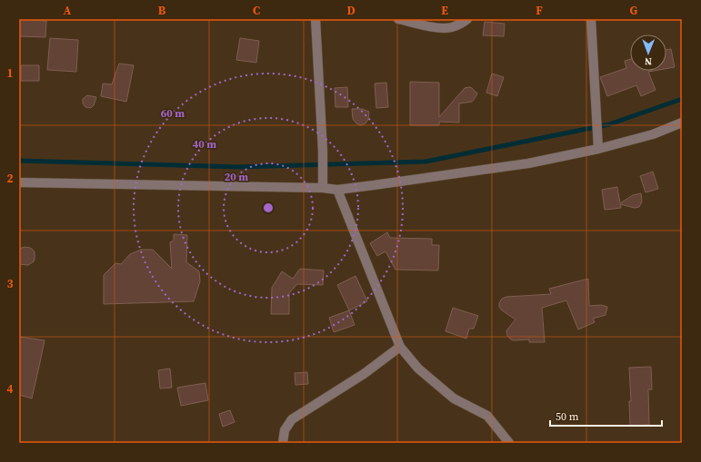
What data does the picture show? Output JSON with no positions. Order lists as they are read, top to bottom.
{
  "scale_bar": "50 m",
  "north": "bottom",
  "grid": {
    "columns": [
      "A",
      "B",
      "C",
      "D",
      "E",
      "F",
      "G"
    ],
    "rows": [
      "1",
      "2",
      "3",
      "4"
    ]
  },
  "rings": ["60 m", "40 m", "20 m"]
}
